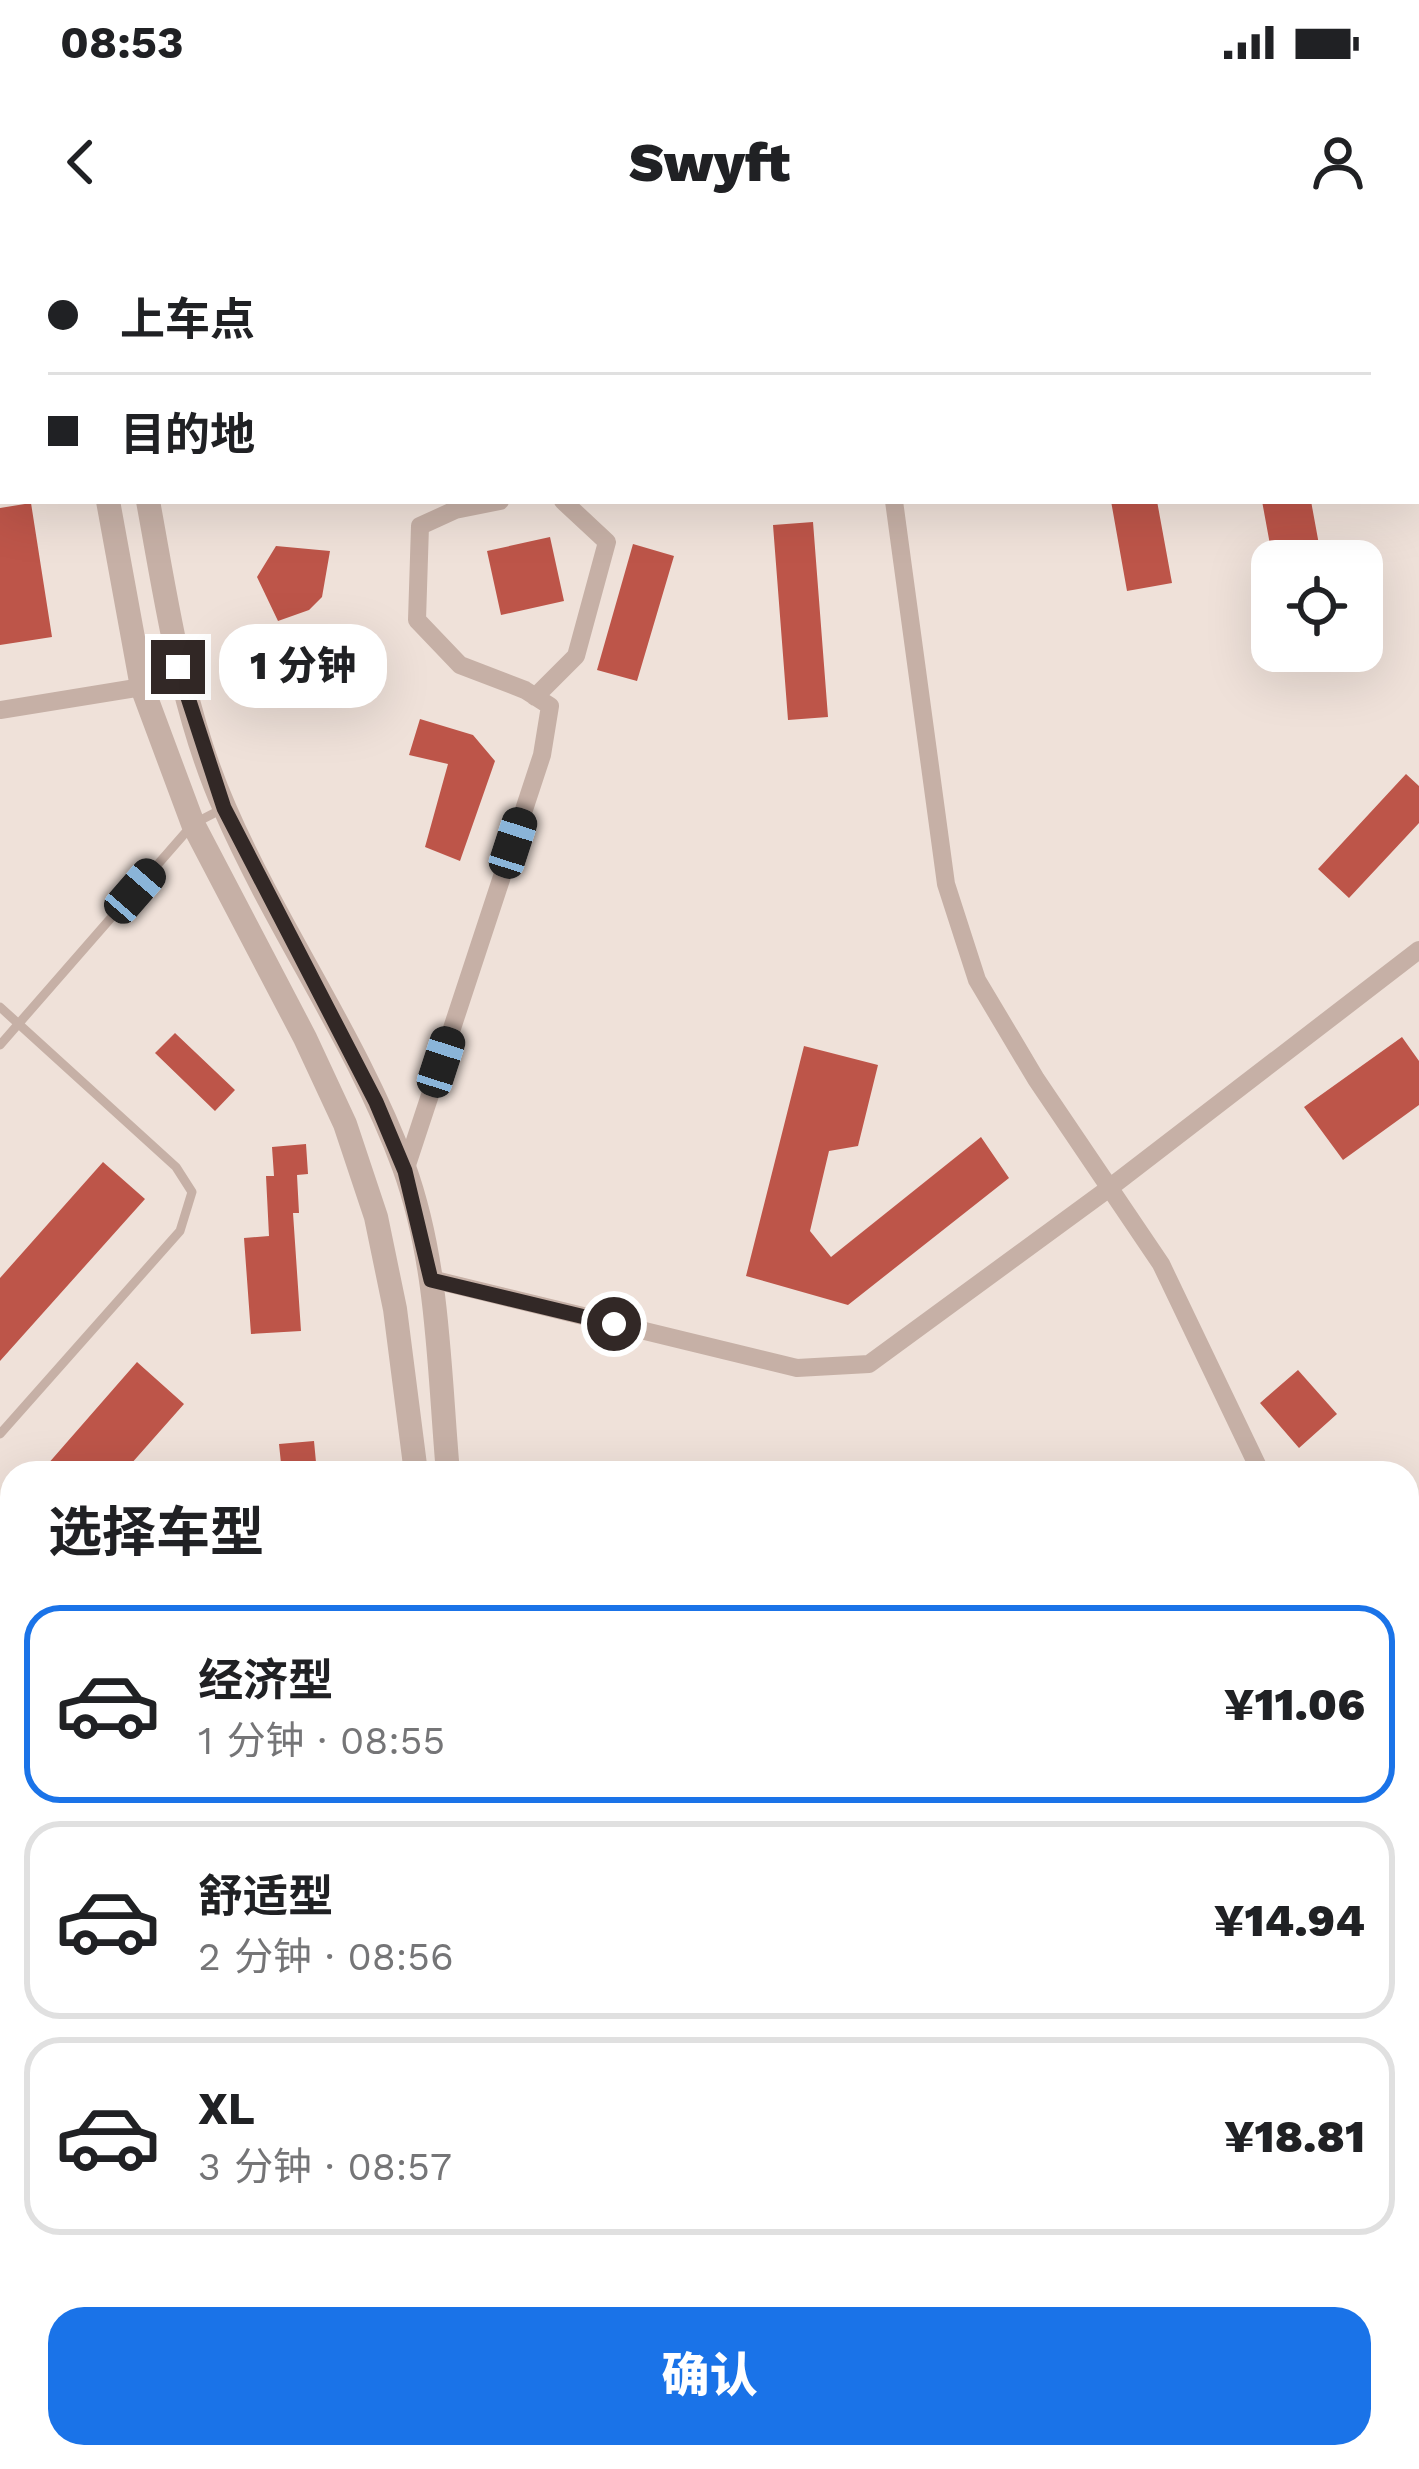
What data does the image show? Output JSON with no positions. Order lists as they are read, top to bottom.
{
  "page": {
    "status": "08:53",
    "header": "Swyft",
    "banner": ["上车点", "目的地"],
    "bubble": "1 分钟",
    "heading": "选择车型",
    "list": [
      {
        "name": "经济型",
        "note": "1 分钟 · 08:55",
        "value": "¥11.06"
      },
      {
        "name": "舒适型",
        "note": "2 分钟 · 08:56",
        "value": "¥14.94"
      },
      {
        "name": "XL",
        "note": "3 分钟 · 08:57",
        "value": "¥18.81"
      }
    ],
    "buttons": "确认"
  }
}
